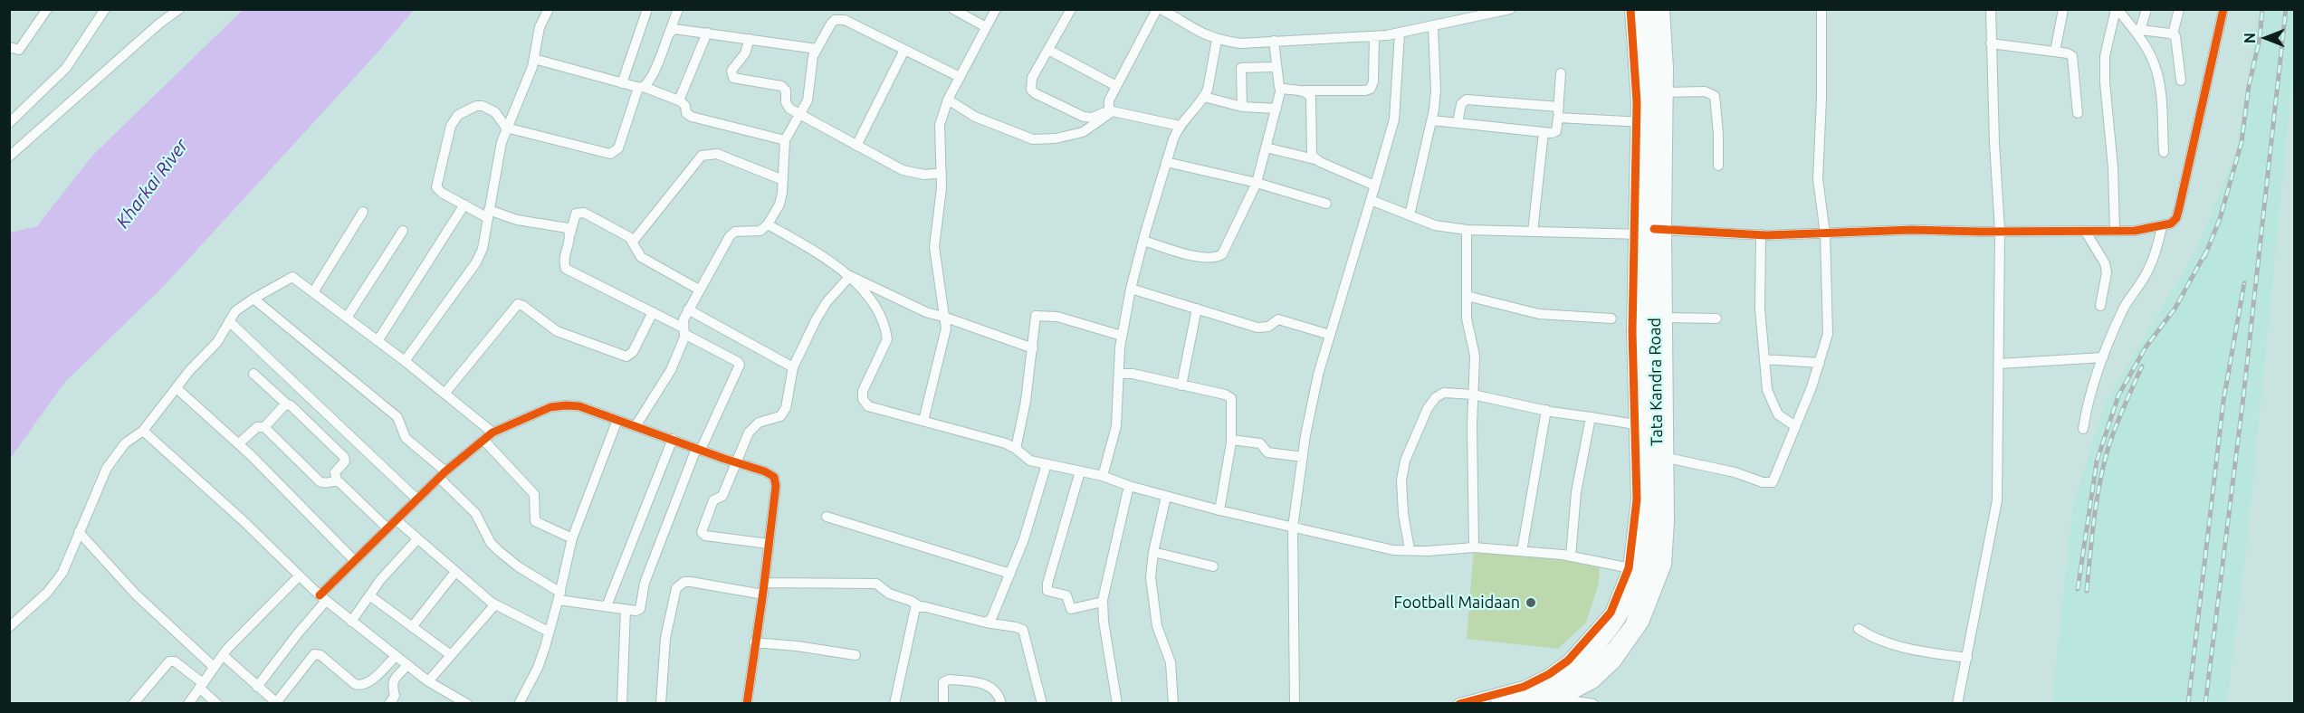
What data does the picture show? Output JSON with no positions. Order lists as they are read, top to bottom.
{
  "streets": {
    "main road": ["Tata Kandra Road"]
  },
  "water": ["Kharkai River"],
  "places": ["Football Maidaan"],
  "north": "left"
}
